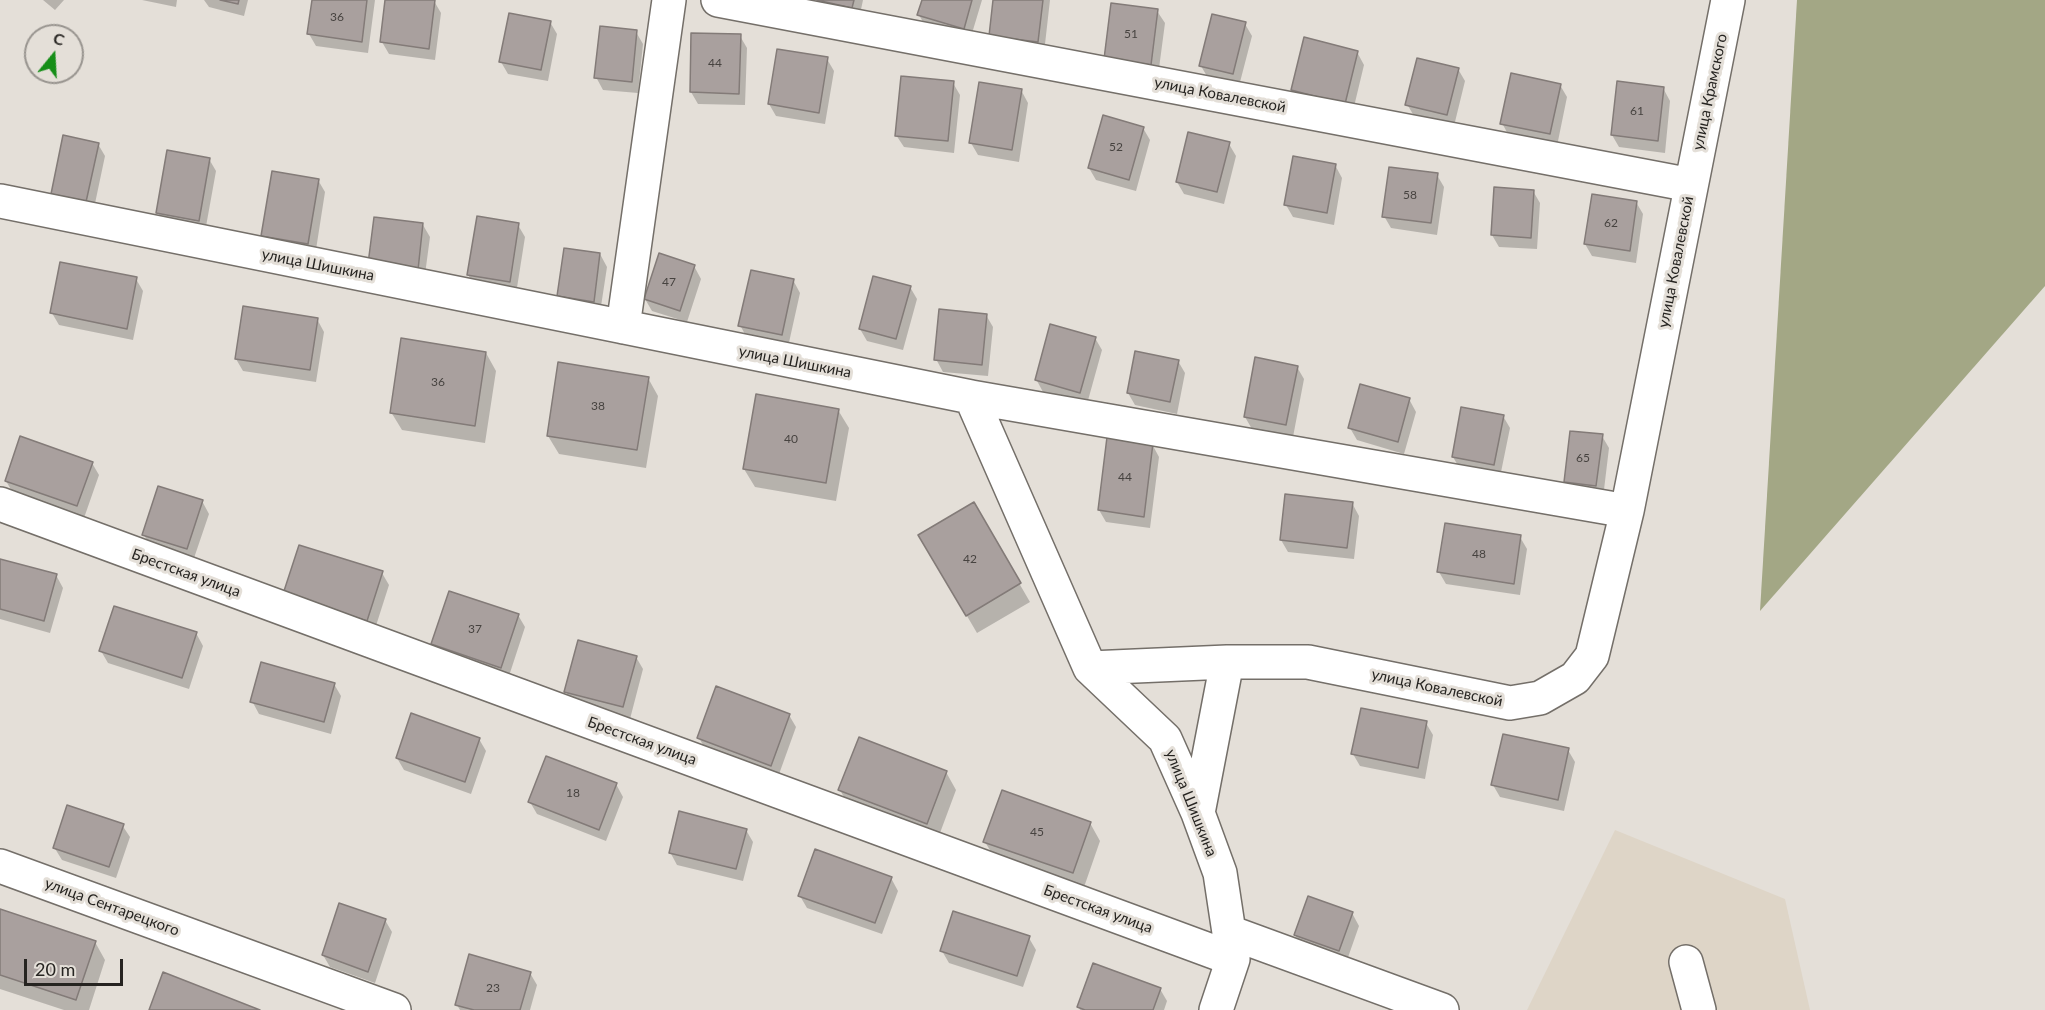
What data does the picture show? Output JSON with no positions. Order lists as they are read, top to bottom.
{
  "streets": {
    "street": [
      "улица Крамского",
      "улица Ковалевской",
      "улица Шишкина",
      "Брестская улица",
      "улица Сентарецкого"
    ]
  },
  "crossings": [
    ["улица Крамского", "улица Ковалевской"],
    ["улица Ковалевской", "улица Шишкина"],
    ["улица Шишкина", "Брестская улица"]
  ],
  "house_numbers": [
    "36",
    "51",
    "44",
    "61",
    "52",
    "58",
    "62",
    "47",
    "36",
    "38",
    "40",
    "65",
    "44",
    "48",
    "42",
    "37",
    "18",
    "45",
    "23"
  ],
  "scale_bar": "20 m",
  "north": "top"
}
